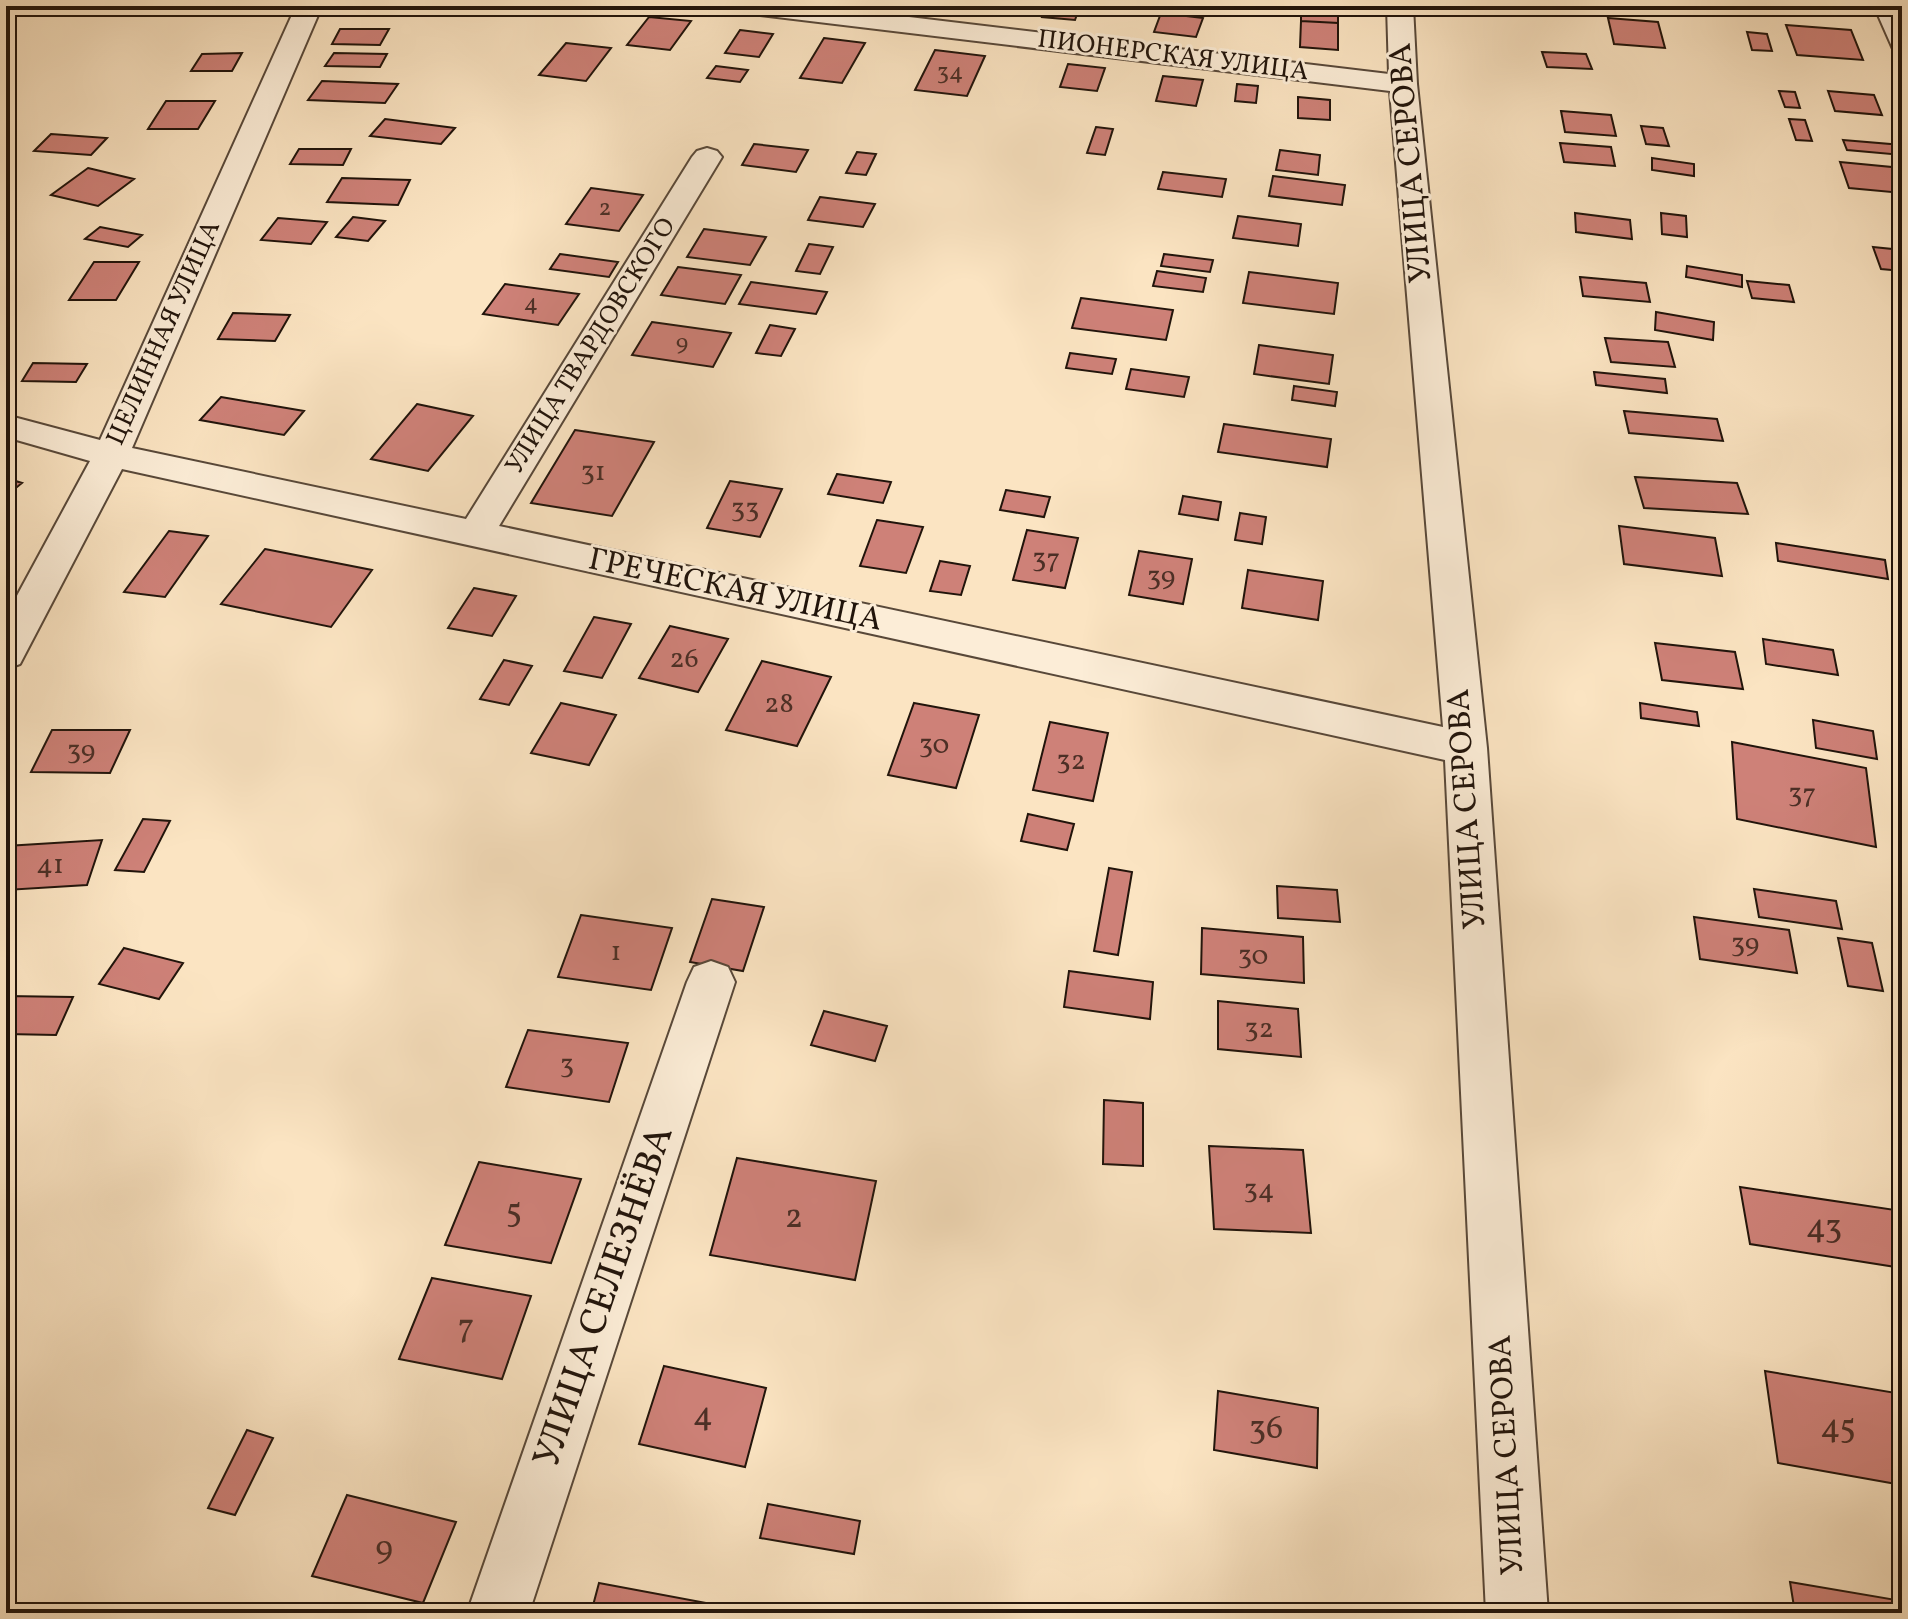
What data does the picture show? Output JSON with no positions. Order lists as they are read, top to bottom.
{
  "streets": {
    "street": [
      "ПИОНЕРСКАЯ УЛИЦА",
      "УЛИЦА СЕРОВА",
      "ЦЕЛИННАЯ УЛИЦА",
      "УЛИЦА ТВАРДОВСКОГО",
      "ГРЕЧЕСКАЯ УЛИЦА",
      "УЛИЦА СЕЛЕЗНЁВА"
    ]
  },
  "crossings": [
    ["ПИОНЕРСКАЯ УЛИЦА", "УЛИЦА СЕРОВА"],
    ["УЛИЦА СЕРОВА", "ГРЕЧЕСКАЯ УЛИЦА"],
    ["ЦЕЛИННАЯ УЛИЦА", "ГРЕЧЕСКАЯ УЛИЦА"],
    ["УЛИЦА ТВАРДОВСКОГО", "ГРЕЧЕСКАЯ УЛИЦА"]
  ],
  "house_numbers": [
    "34",
    "2",
    "4",
    "9",
    "31",
    "33",
    "37",
    "39",
    "26",
    "28",
    "30",
    "39",
    "32",
    "37",
    "41",
    "39",
    "1",
    "30",
    "32",
    "3",
    "34",
    "5",
    "2",
    "43",
    "7",
    "4",
    "45",
    "36",
    "9"
  ]
}
